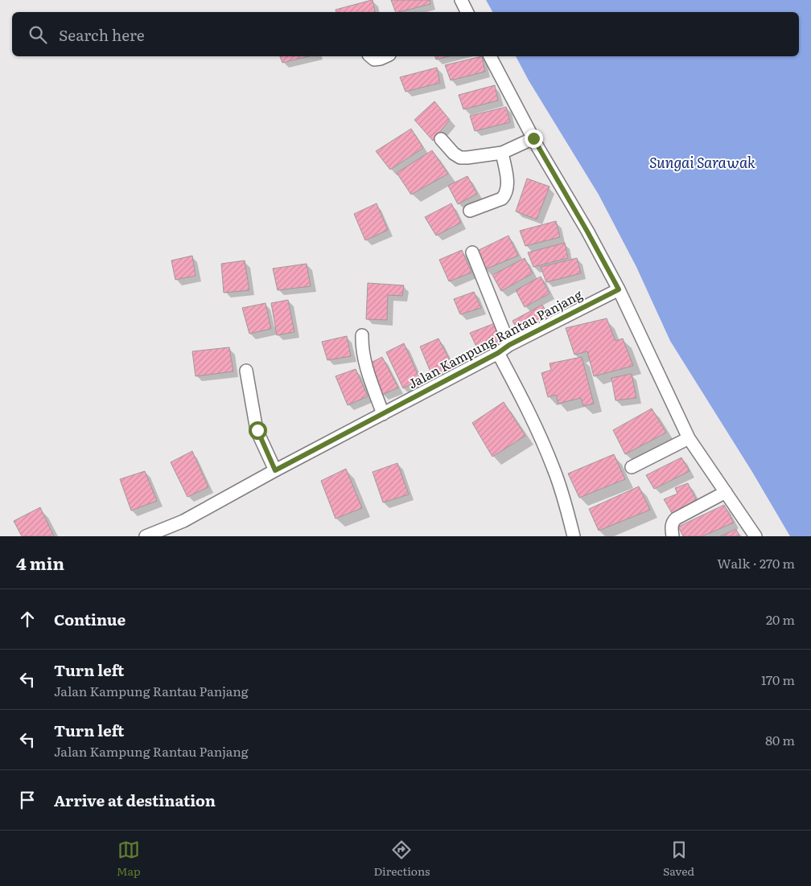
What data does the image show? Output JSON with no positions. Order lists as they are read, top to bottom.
{
  "streets": {
    "street": ["Jalan Kampung Rantau Panjang"]
  },
  "water": ["Sungai Sarawak"],
  "page": {
    "search": "Search here",
    "heading": ["4 min", "Walk · 270 m"],
    "list": [
      ["Continue", "20 m"],
      ["Turn left", "Jalan Kampung Rantau Panjang", "170 m"],
      ["Turn left", "Jalan Kampung Rantau Panjang", "80 m"],
      "Arrive at destination"
    ],
    "nav": ["Map", "Directions", "Saved"]
  }
}
